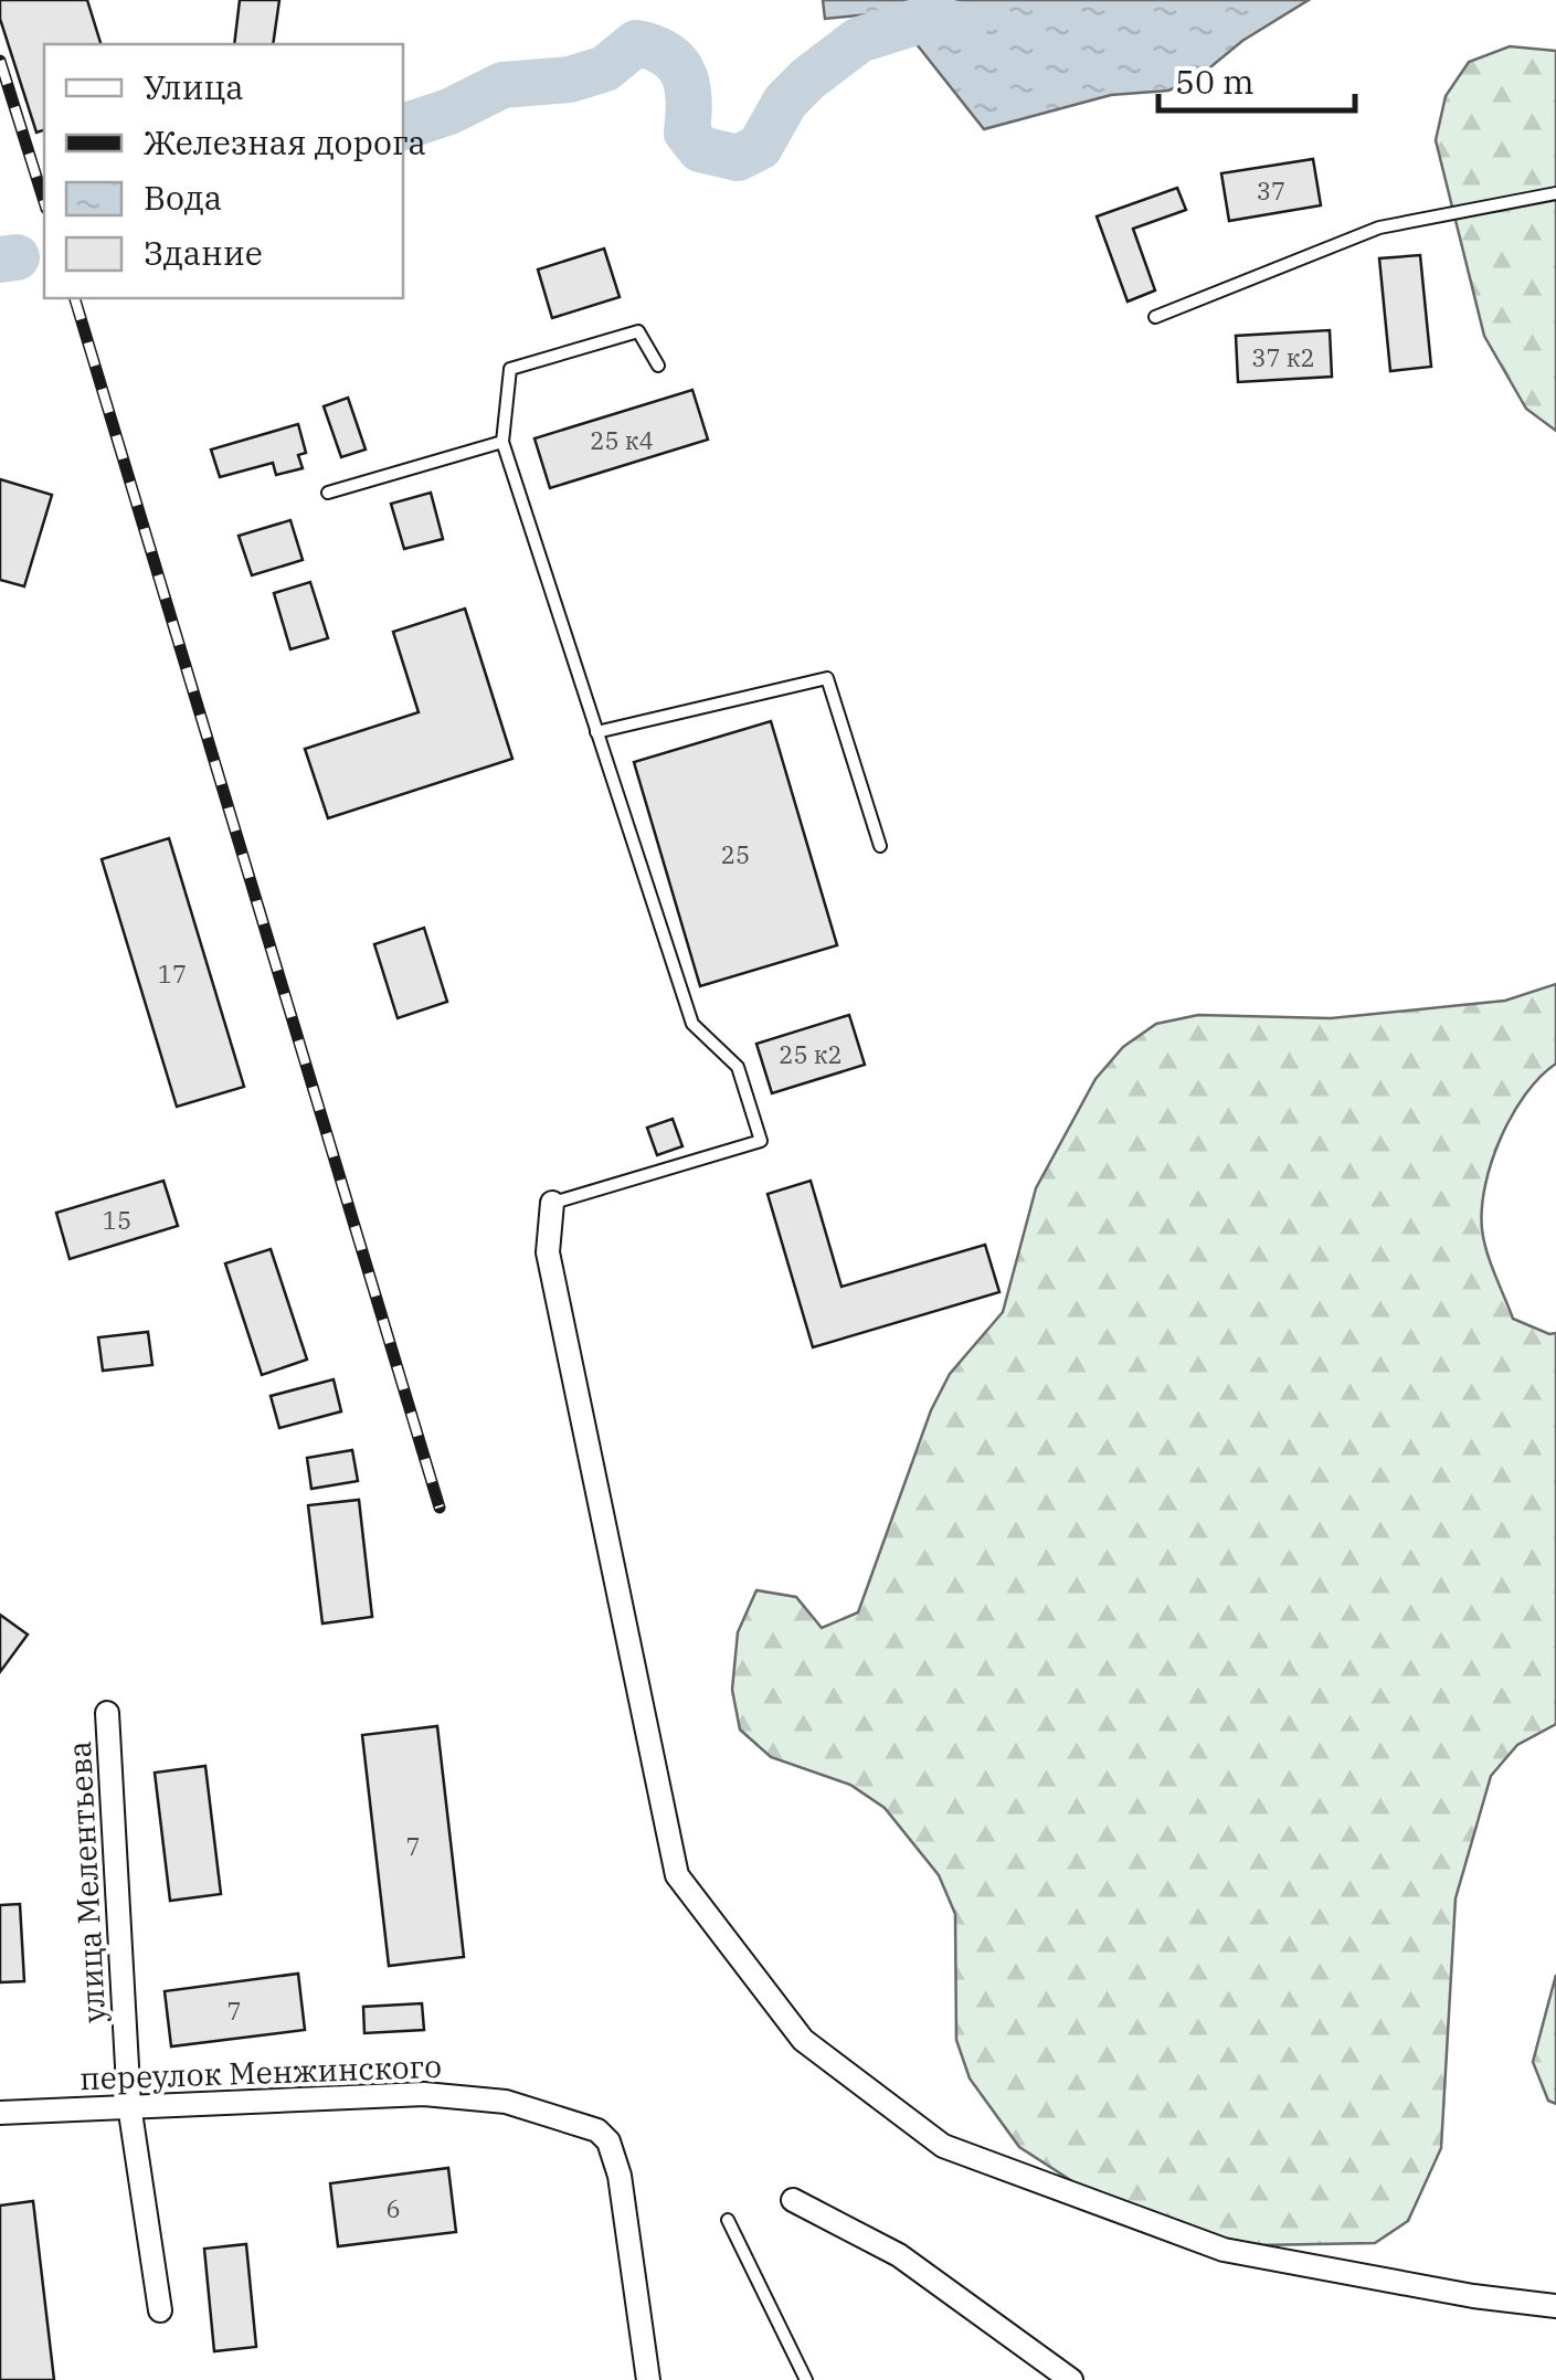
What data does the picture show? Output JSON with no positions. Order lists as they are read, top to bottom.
{
  "streets": {
    "street": ["улица Мелентьева", "переулок Менжинского"]
  },
  "crossings": [
    ["улица Мелентьева", "переулок Менжинского"]
  ],
  "house_numbers": [
    "37",
    "37 к2",
    "25 к4",
    "25",
    "17",
    "25 к2",
    "15",
    "7",
    "7",
    "6"
  ],
  "legend": [
    "Улица",
    "Железная дорога",
    "Вода",
    "Здание"
  ],
  "scale_bar": "50 m"
}
